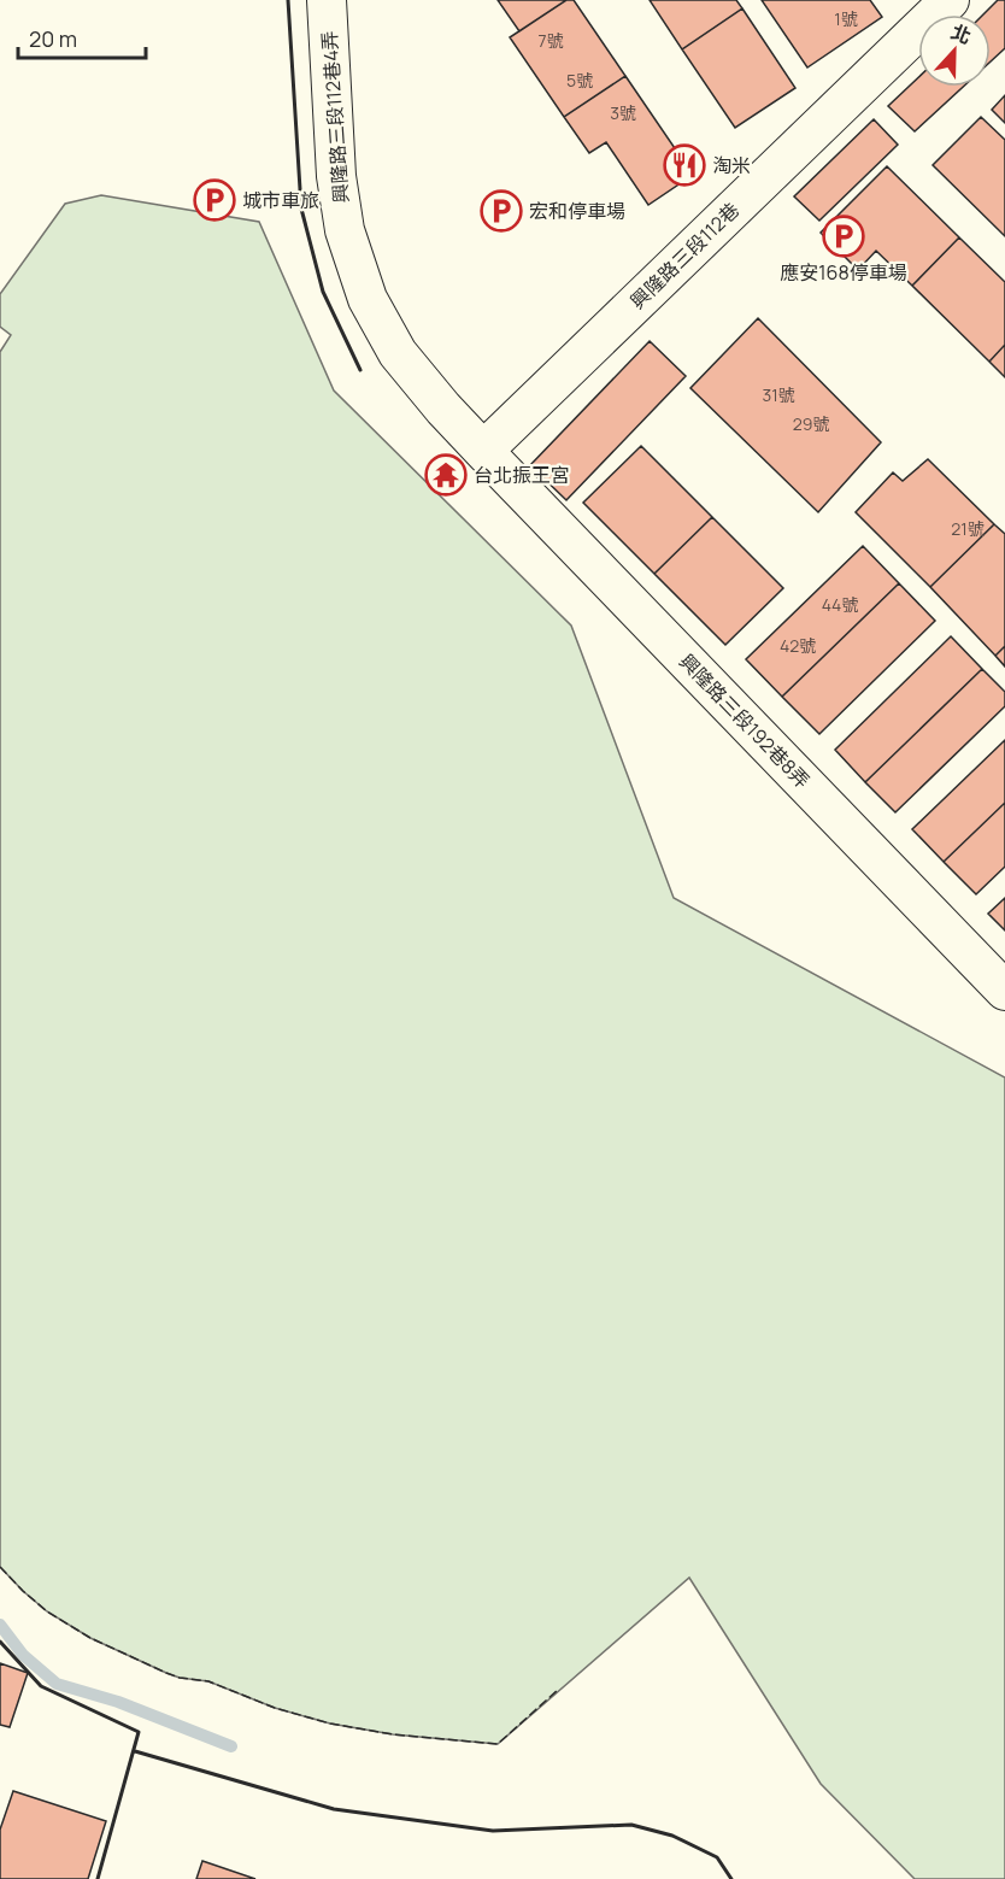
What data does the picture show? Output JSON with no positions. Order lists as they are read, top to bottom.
{
  "streets": {
    "street": ["興隆路三段112巷4弄", "興隆路三段112巷", "興隆路三段192巷8弄"]
  },
  "crossings": [
    ["興隆路三段112巷4弄", "興隆路三段112巷"],
    ["興隆路三段112巷4弄", "興隆路三段192巷8弄"],
    ["興隆路三段112巷", "興隆路三段192巷8弄"]
  ],
  "places": {
    "restaurant": ["淘米"],
    "parking": ["城市車旅", "宏和停車場", "應安168停車場"],
    "temple": ["台北振王宮"]
  },
  "house_numbers": [
    "1號",
    "7號",
    "5號",
    "3號",
    "31號",
    "29號",
    "21號",
    "44號",
    "42號"
  ],
  "scale_bar": "20 m",
  "north": "top"
}
